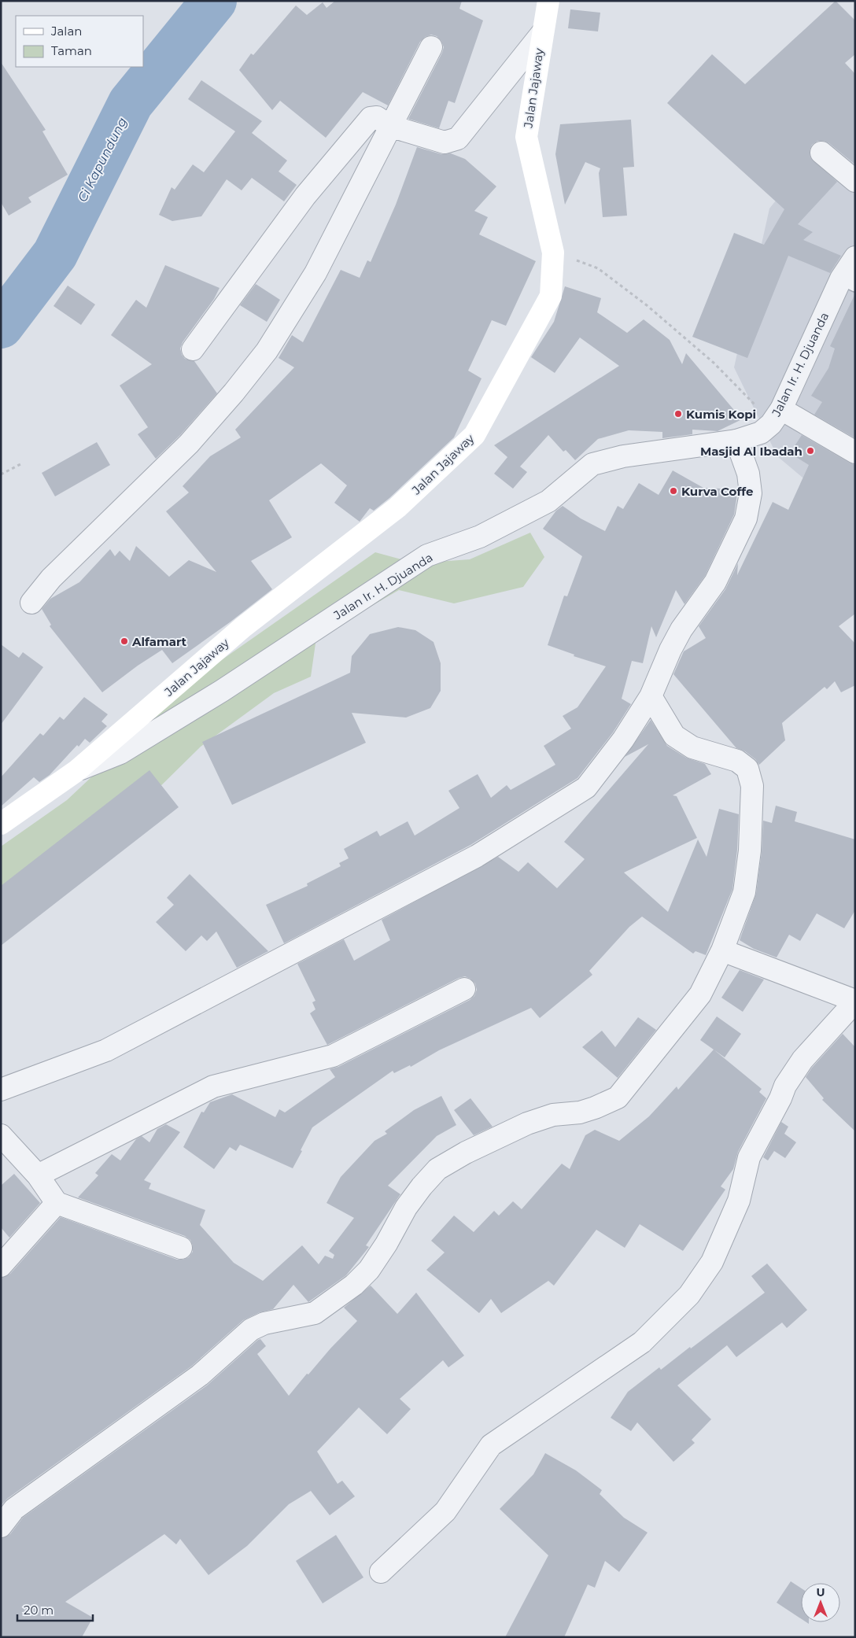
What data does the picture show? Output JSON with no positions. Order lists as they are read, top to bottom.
{
  "streets": {
    "main road": ["Jalan Jajaway", "Jalan Ir. H. Djuanda"]
  },
  "crossings": [
    ["Jalan Jajaway", "Jalan Ir. H. Djuanda"]
  ],
  "water": ["Ci Kapundung"],
  "places": [
    "Kumis Kopi",
    "Masjid Al Ibadah",
    "Kurva Coffe",
    "Alfamart"
  ],
  "legend": ["Jalan", "Taman"],
  "scale_bar": "20 m",
  "north": "top"
}
